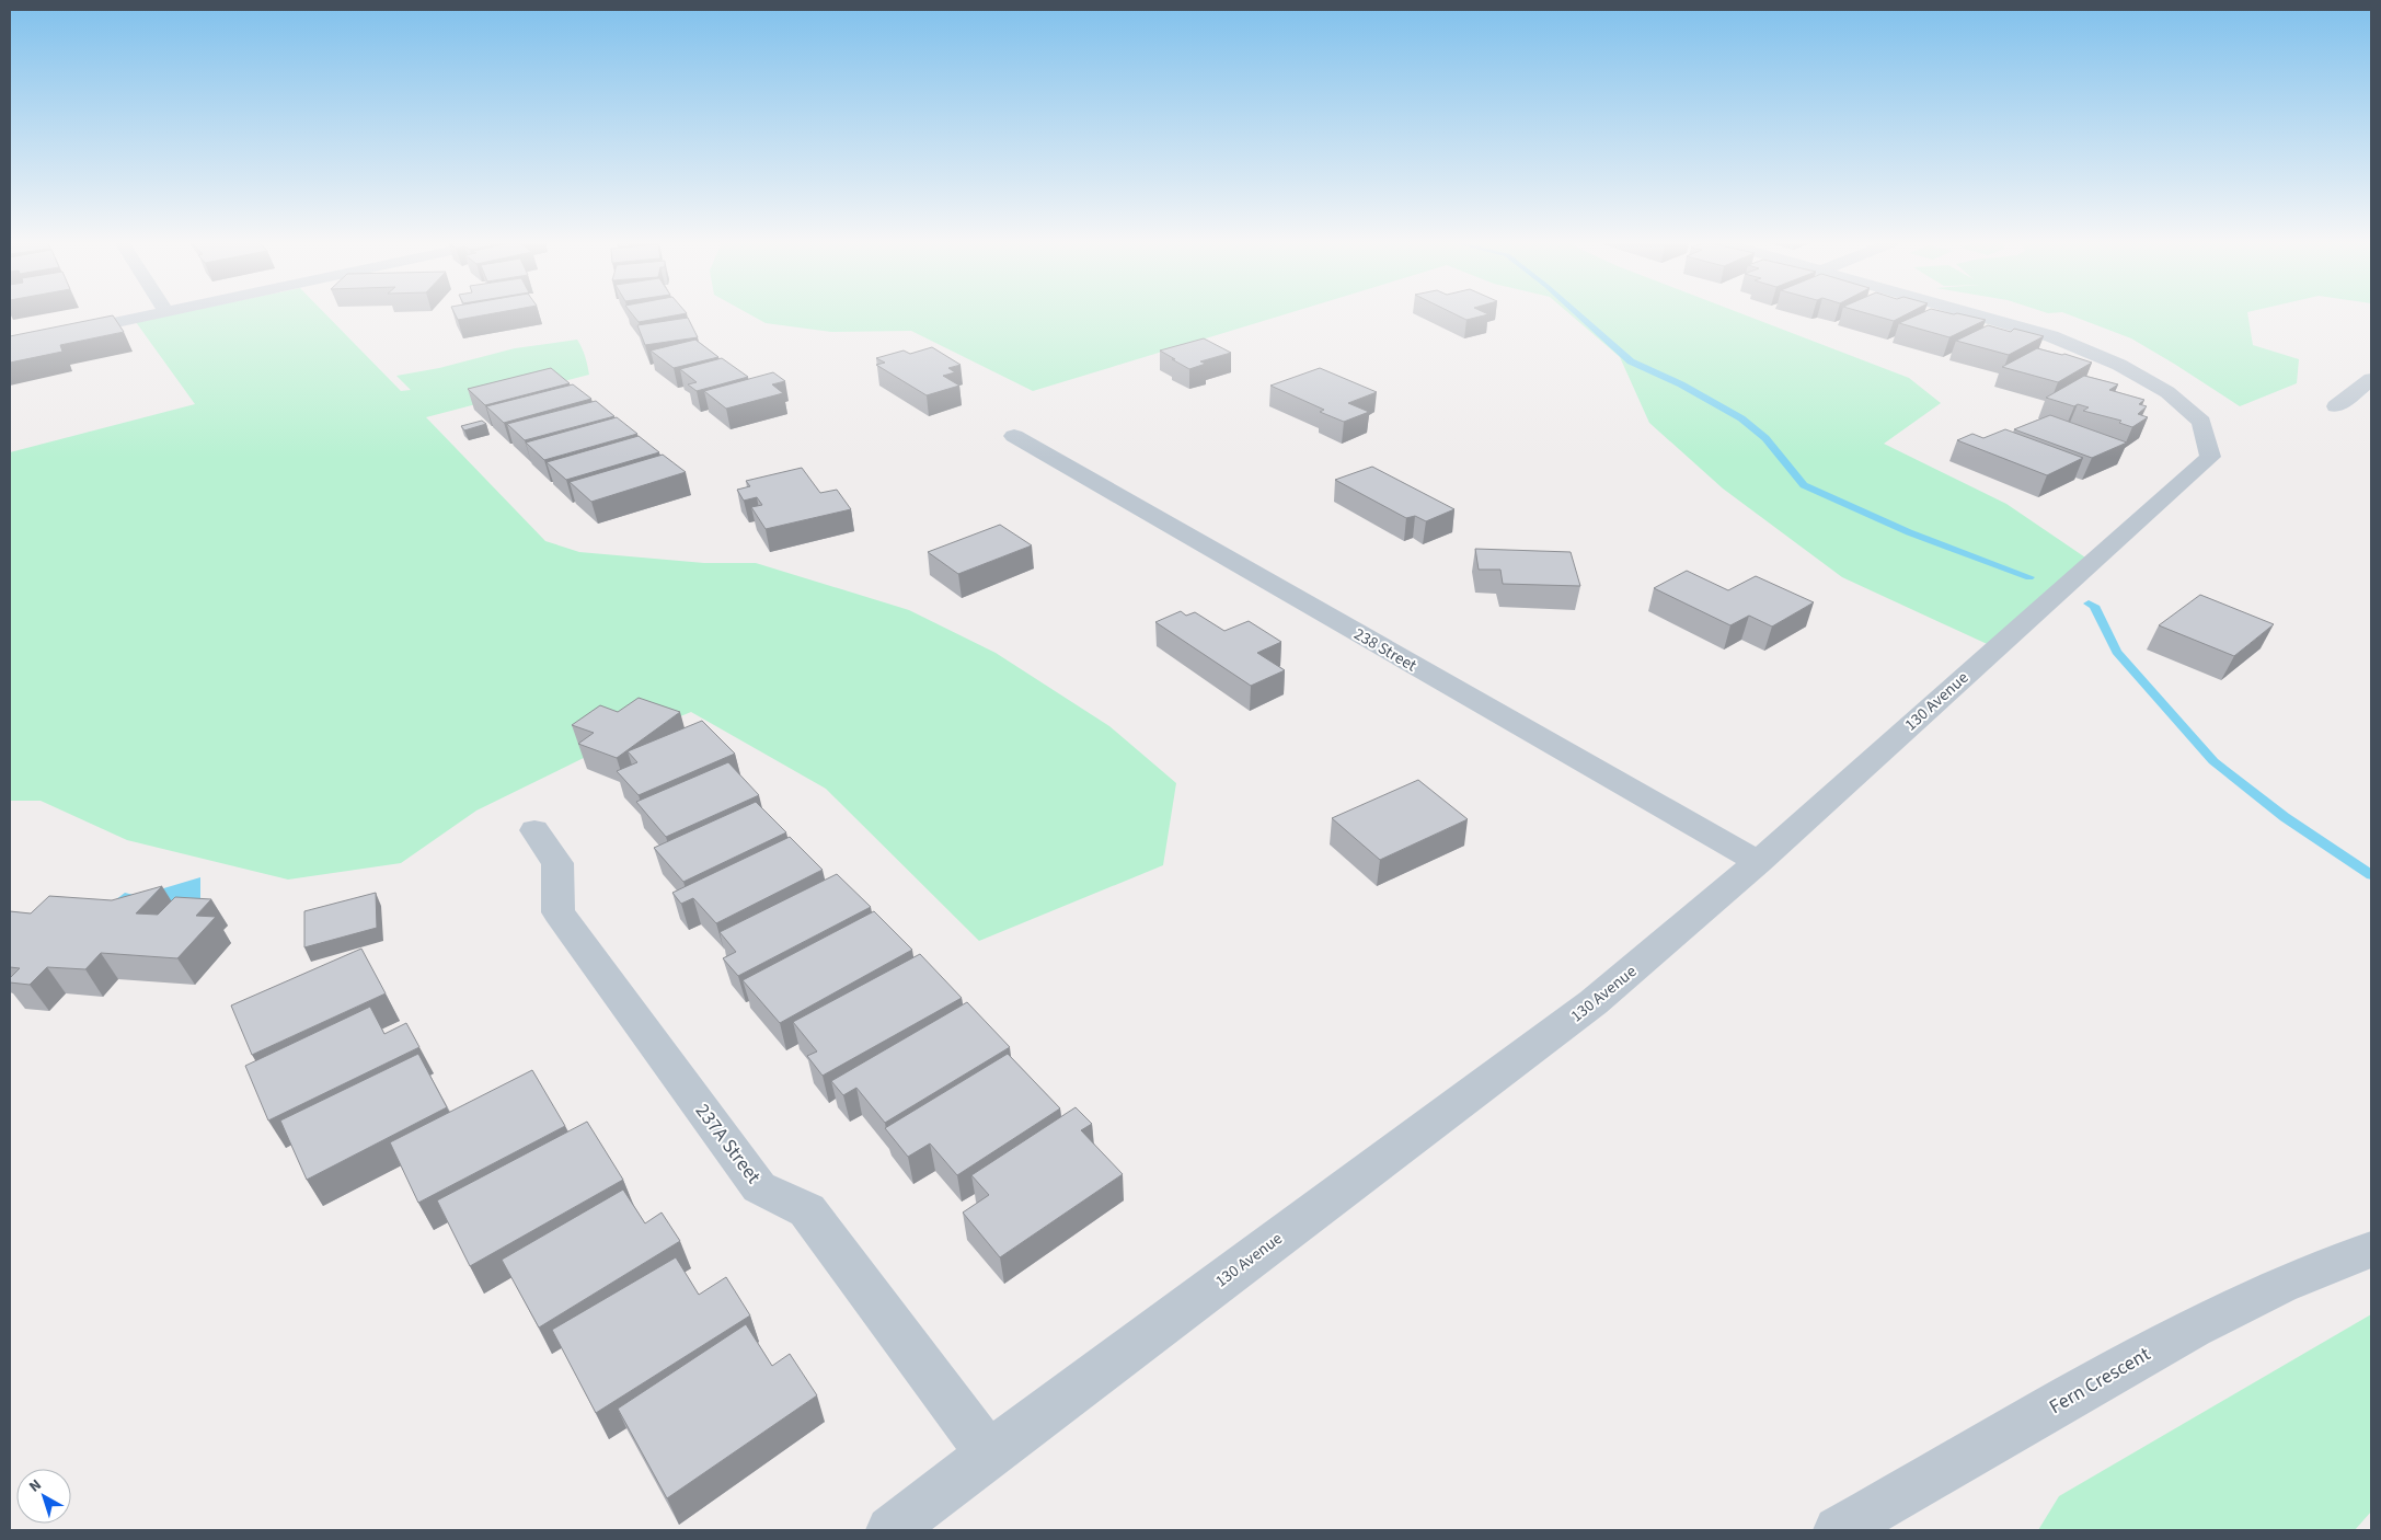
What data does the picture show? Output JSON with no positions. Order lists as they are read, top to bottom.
{
  "streets": {
    "street": [
      "238 Street",
      "130 Avenue",
      "237A Street",
      "Fern Crescent"
    ]
  },
  "crossings": [
    ["238 Street", "130 Avenue"],
    ["130 Avenue", "237A Street"]
  ],
  "north": "top left"
}
